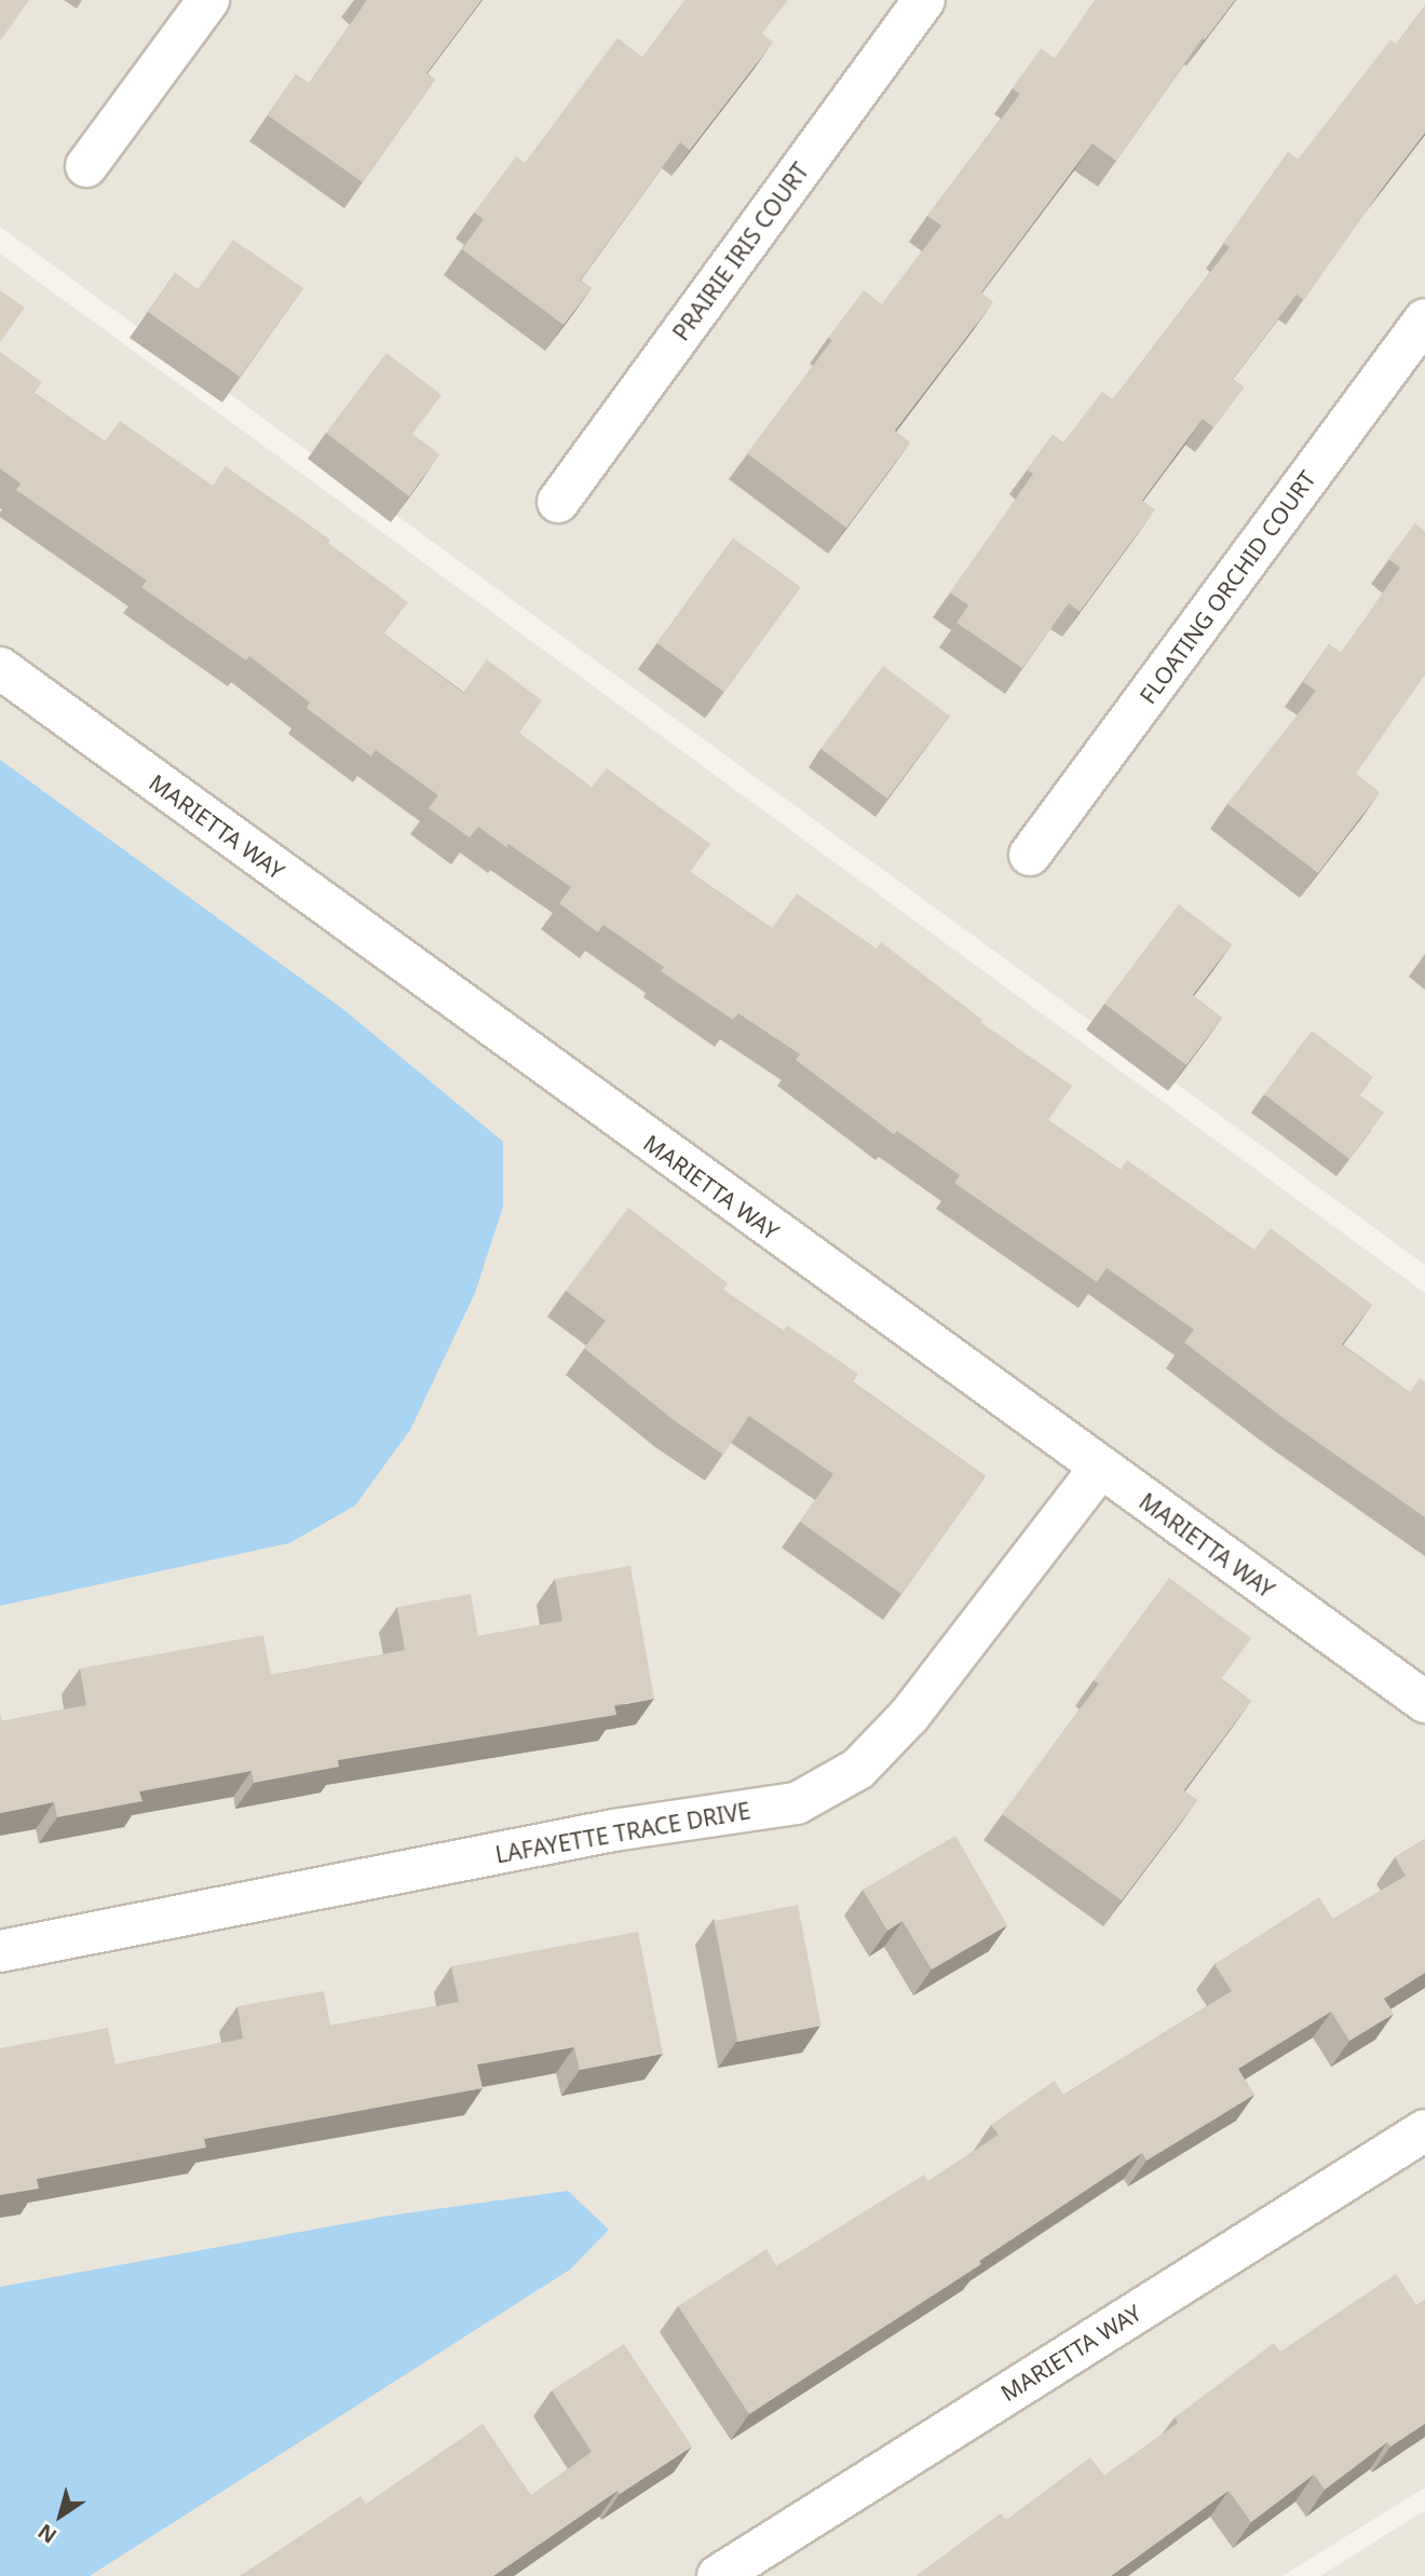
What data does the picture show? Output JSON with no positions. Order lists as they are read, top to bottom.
{
  "streets": {
    "street": [
      "PRAIRIE IRIS COURT",
      "FLOATING ORCHID COURT",
      "MARIETTA WAY",
      "LAFAYETTE TRACE DRIVE"
    ]
  },
  "crossings": [
    ["MARIETTA WAY", "LAFAYETTE TRACE DRIVE"]
  ],
  "north": "bottom left"
}
